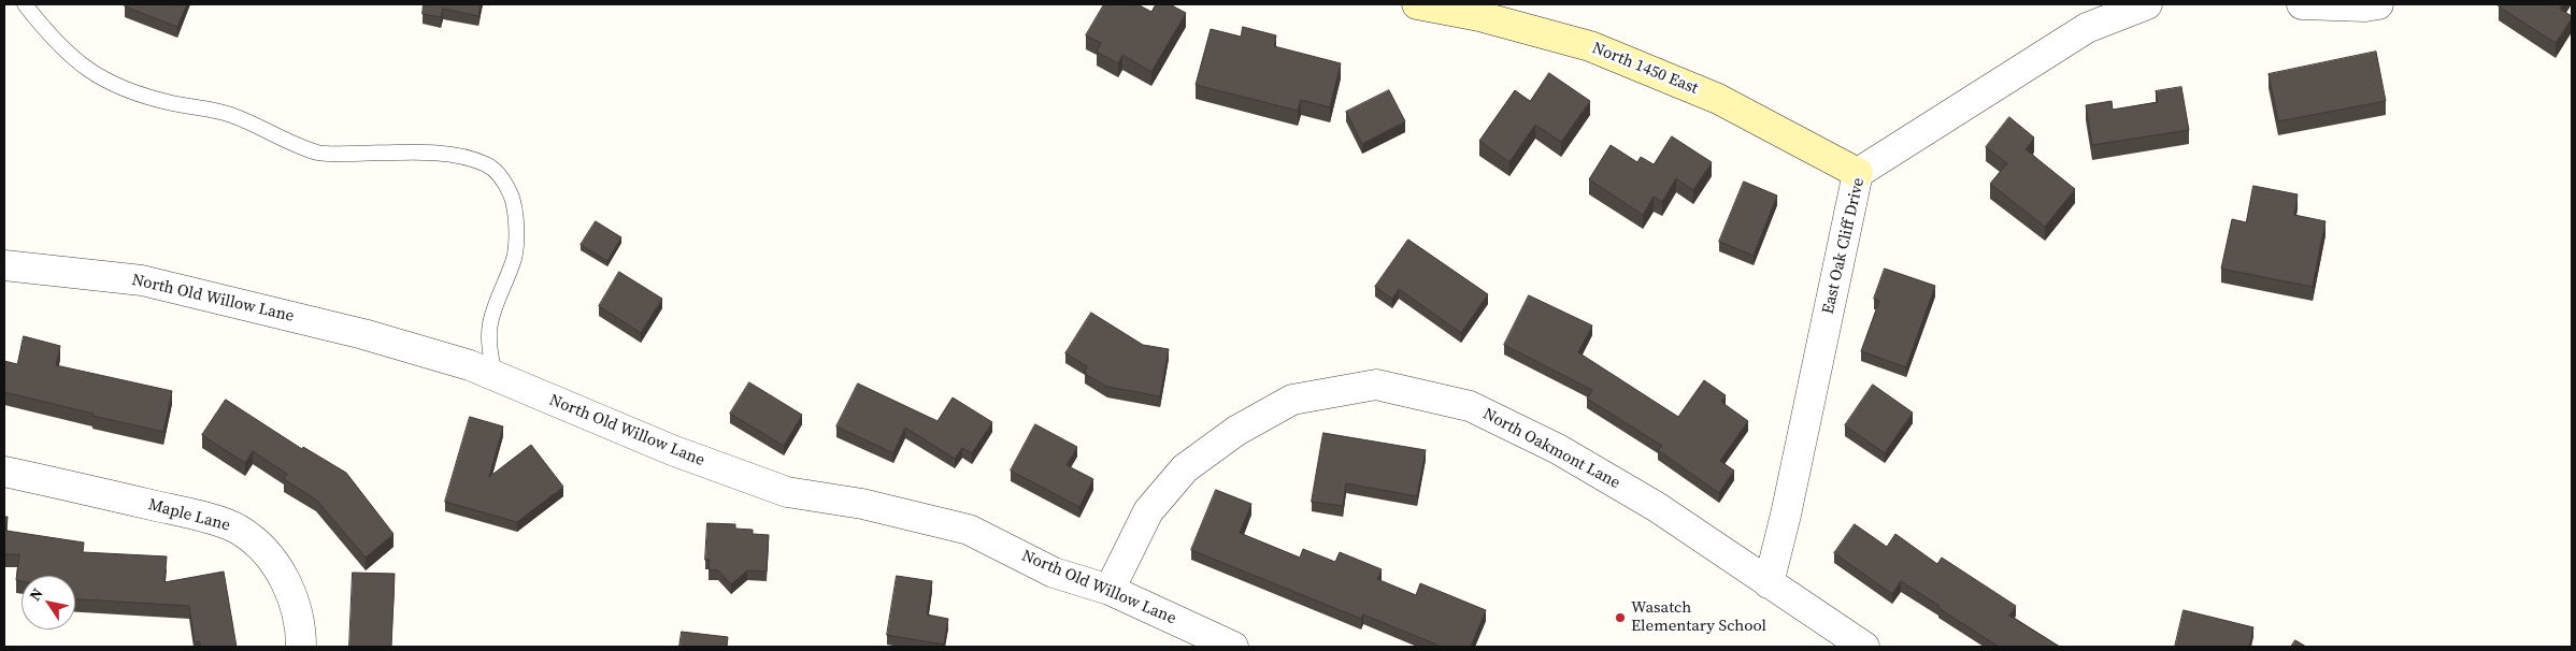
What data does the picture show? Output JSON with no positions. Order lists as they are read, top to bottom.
{
  "streets": {
    "street": [
      "North 1450 East",
      "East Oak Cliff Drive",
      "North Old Willow Lane",
      "North Oakmont Lane",
      "Maple Lane"
    ]
  },
  "crossings": [
    ["North 1450 East", "East Oak Cliff Drive"],
    ["East Oak Cliff Drive", "North Oakmont Lane"],
    ["North Old Willow Lane", "North Oakmont Lane"]
  ],
  "places": ["Wasatch Elementary School"],
  "north": "top left"
}
